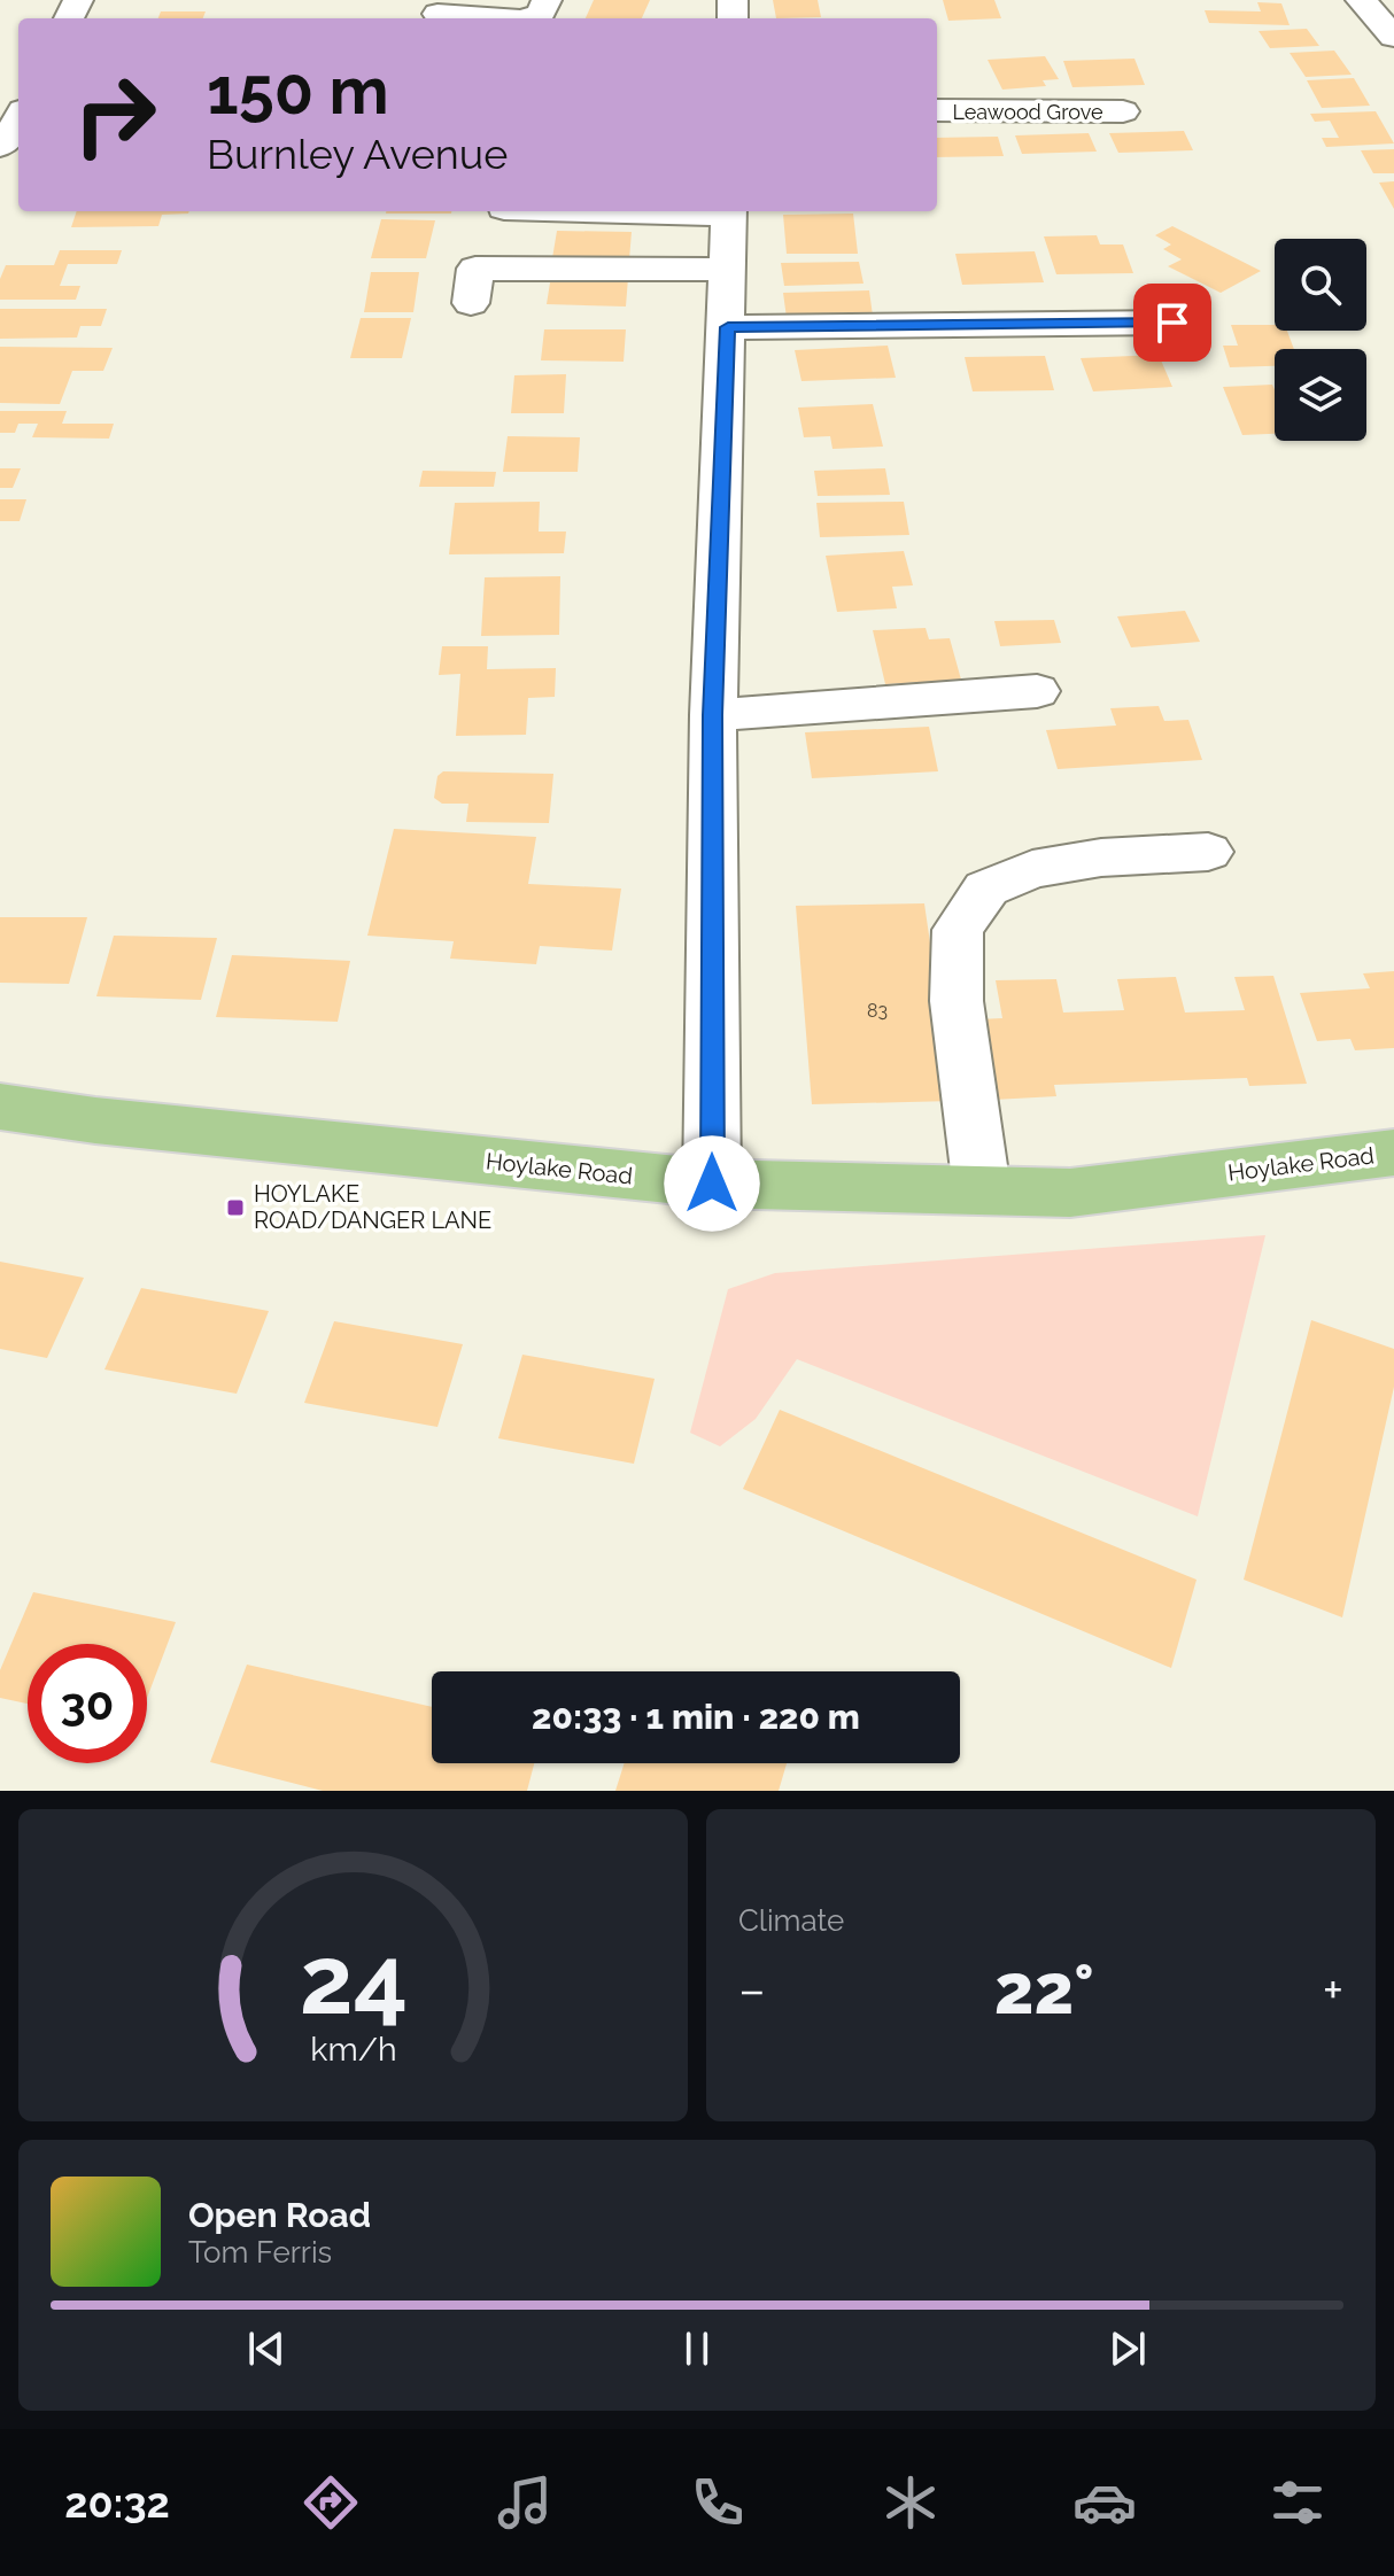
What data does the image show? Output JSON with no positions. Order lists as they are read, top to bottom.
{
  "streets": {
    "main road": ["Hoylake Road"],
    "street": ["Leawood Grove"]
  },
  "places": {
    "transit": ["HOYLAKE ROAD/DANGER LANE"]
  },
  "house_numbers": ["83"],
  "page": {
    "turn": ["150 m", "Burnley Avenue"],
    "limit": "30",
    "trip": "20:33 · 1 min · 220 m",
    "tile": "Climate",
    "heat": ["−", "22°", "+"],
    "song": ["Open Road", "Tom Ferris"],
    "tabs": "20:32",
    "gauge": ["24", "km/h"]
  }
}
